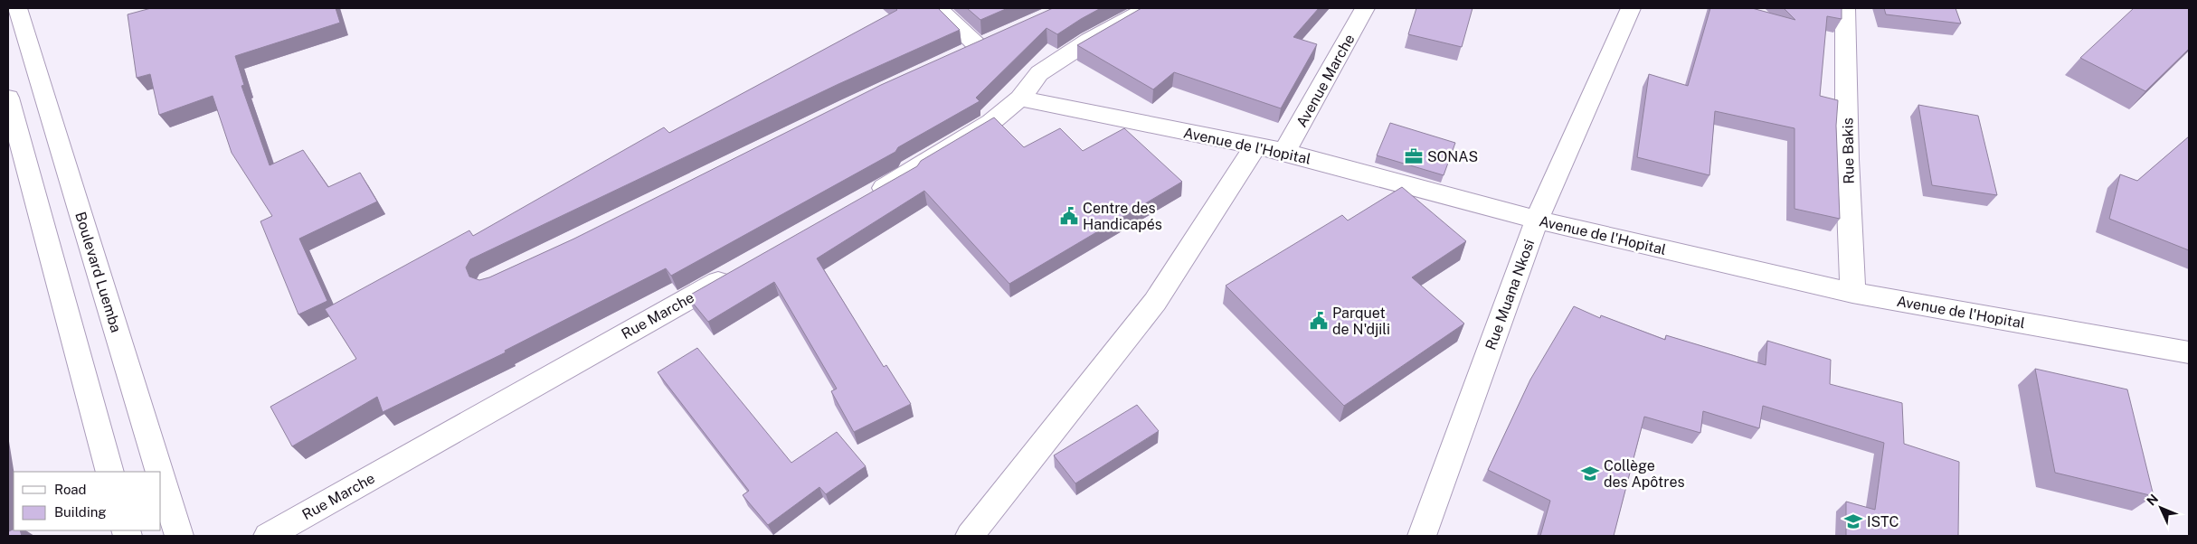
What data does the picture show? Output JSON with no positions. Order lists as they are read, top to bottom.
{
  "streets": {
    "street": [
      "Avenue Marche",
      "Avenue de l'Hopital",
      "Rue Bakis",
      "Boulevard Luemba",
      "Rue Muana Nkosi",
      "Rue Marche"
    ]
  },
  "crossings": [
    ["Avenue Marche", "Avenue de l'Hopital"],
    ["Avenue de l'Hopital", "Rue Bakis"],
    ["Avenue de l'Hopital", "Rue Muana Nkosi"]
  ],
  "places": {
    "office": ["SONAS"],
    "public building": ["Centre des Handicapés", "Parquet de N'djili"],
    "school or university": ["Collège des Apôtres", "ISTC"]
  },
  "legend": ["Road", "Building"],
  "north": "top left"
}
